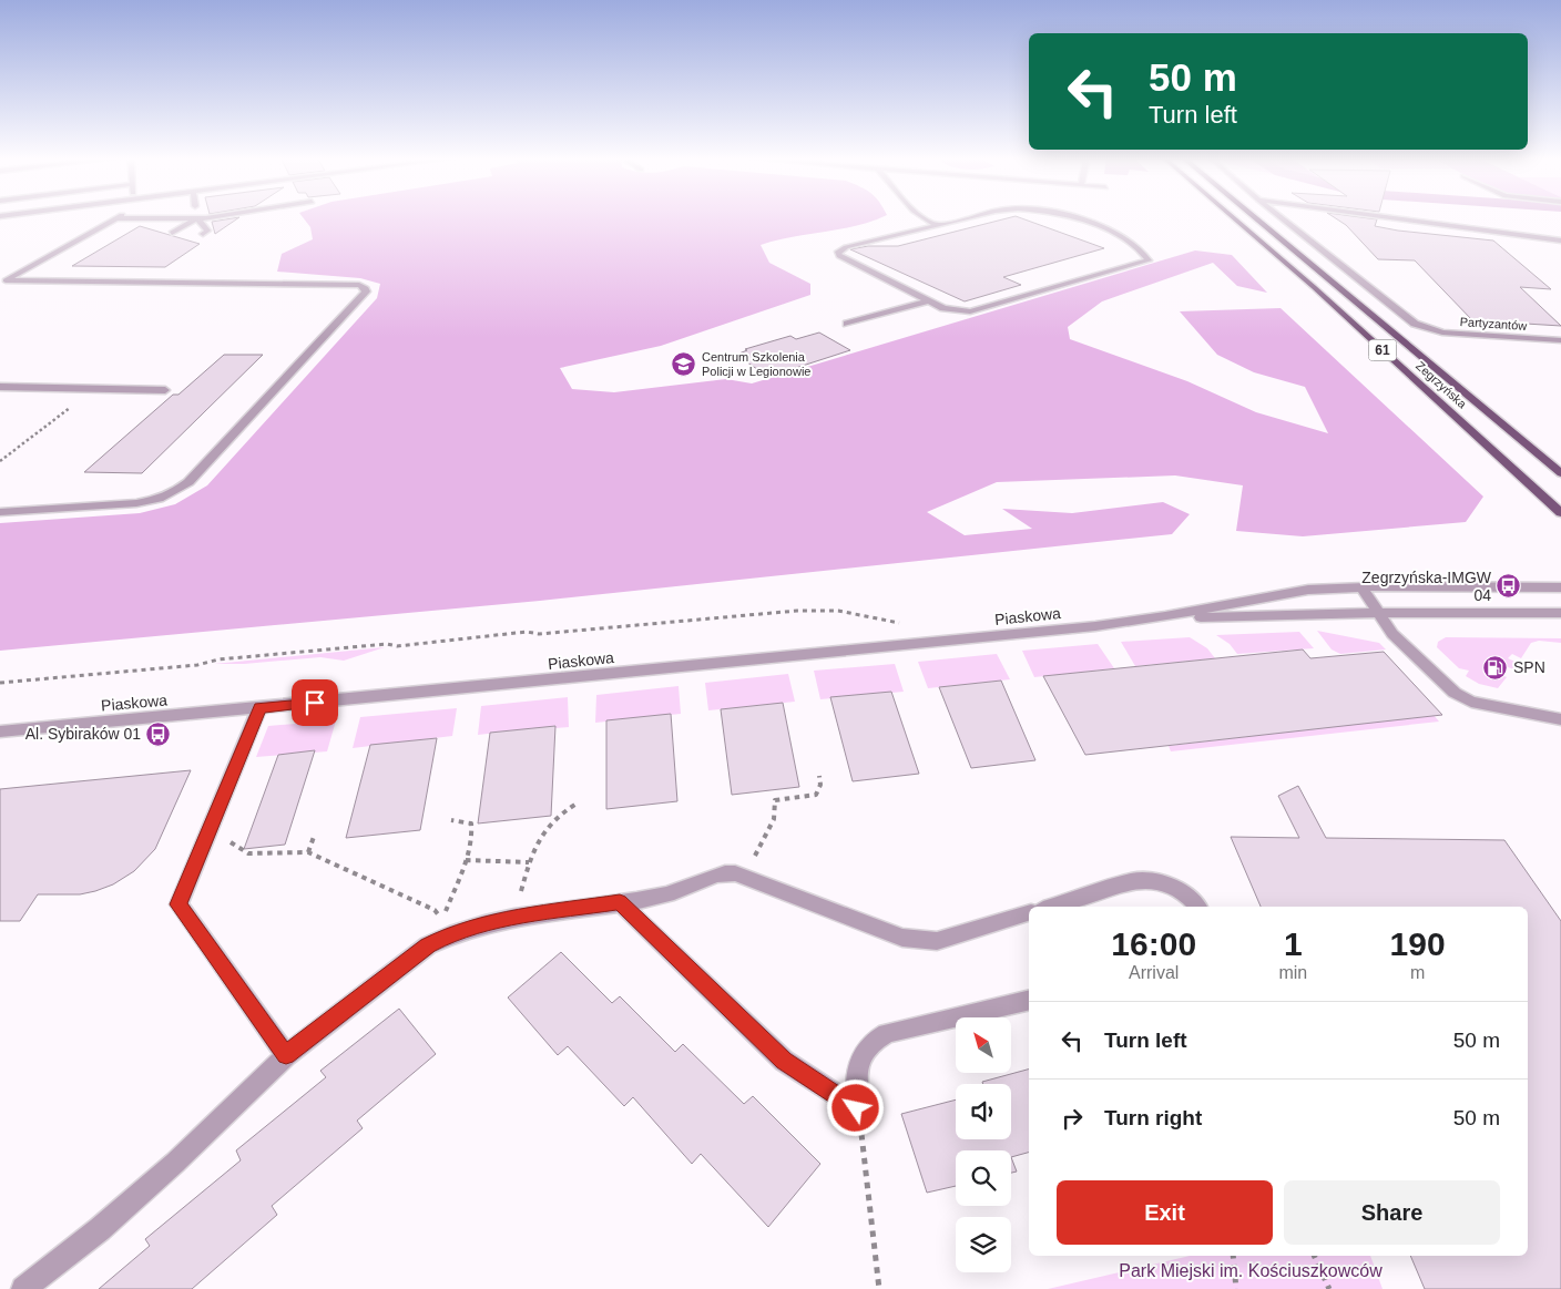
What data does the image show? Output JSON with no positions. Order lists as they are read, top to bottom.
{
  "streets": {
    "main road": ["61", "Zegrzyńska"],
    "street": ["Partyzantów", "Piaskowa"]
  },
  "parks": ["Park Miejski im. Kościuszkowców"],
  "places": {
    "school or university": ["Centrum Szkolenia Policji w Legionowie"],
    "bus stop": ["Zegrzyńska-IMGW 04", "Al. Sybiraków 01"],
    "fuel station": ["SPN"]
  },
  "north": "top left",
  "page": {
    "turn": ["50 m", "Turn left"],
    "eta": [
      "16:00",
      "Arrival",
      "1",
      "min",
      "190",
      "m"
    ],
    "list": [
      {
        "name": "Turn left",
        "value": "50 m"
      },
      {
        "name": "Turn right",
        "value": "50 m"
      }
    ],
    "buttons": ["Exit", "Share"]
  }
}
